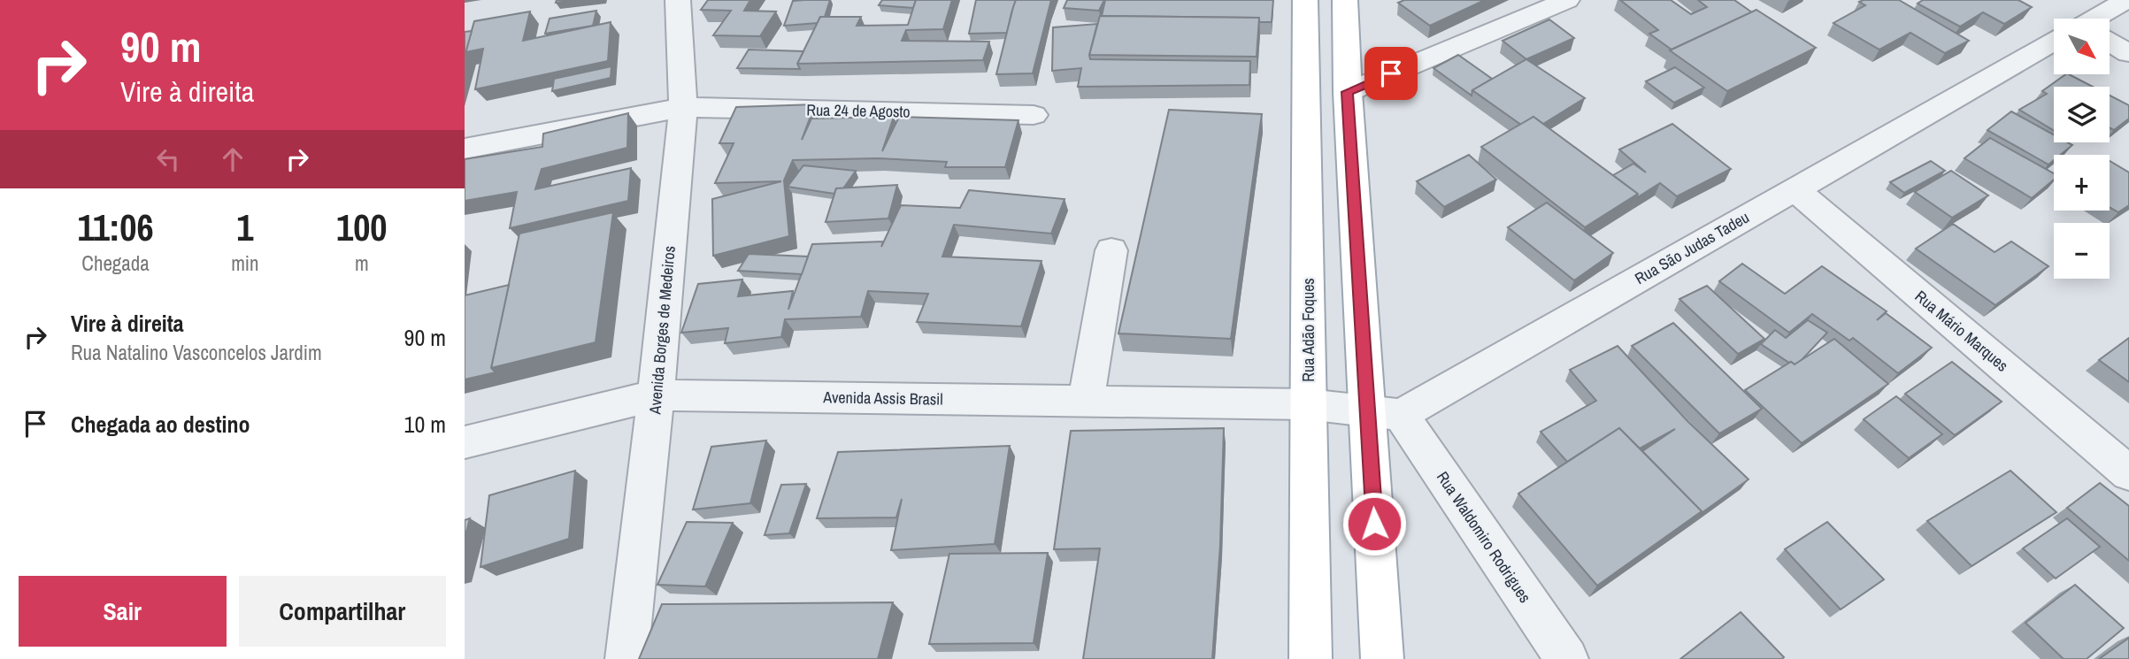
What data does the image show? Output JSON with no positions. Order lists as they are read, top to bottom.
{
  "streets": {
    "main road": ["Rua Adão Foques"],
    "street": [
      "Rua 24 de Agosto",
      "Rua São Judas Tadeu",
      "Avenida Borges de Medeiros",
      "Rua Mário Marques",
      "Avenida Assis Brasil",
      "Rua Waldomiro Rodrigues"
    ]
  },
  "crossings": [
    ["Rua 24 de Agosto", "Avenida Borges de Medeiros"],
    ["Rua São Judas Tadeu", "Rua Mário Marques"],
    ["Rua São Judas Tadeu", "Rua Waldomiro Rodrigues"],
    ["Avenida Borges de Medeiros", "Avenida Assis Brasil"],
    ["Rua Adão Foques", "Avenida Assis Brasil"]
  ],
  "north": "bottom right",
  "page": {
    "turn": ["90 m", "Vire à direita"],
    "map_buttons": ["+", "−"],
    "eta": [
      "11:06",
      "Chegada",
      "1",
      "min",
      "100",
      "m"
    ],
    "list": [
      {
        "name": "Vire à direita",
        "note": "Rua Natalino Vasconcelos Jardim",
        "value": "90 m"
      },
      {
        "name": "Chegada ao destino",
        "value": "10 m"
      }
    ],
    "buttons": ["Sair", "Compartilhar"]
  }
}
